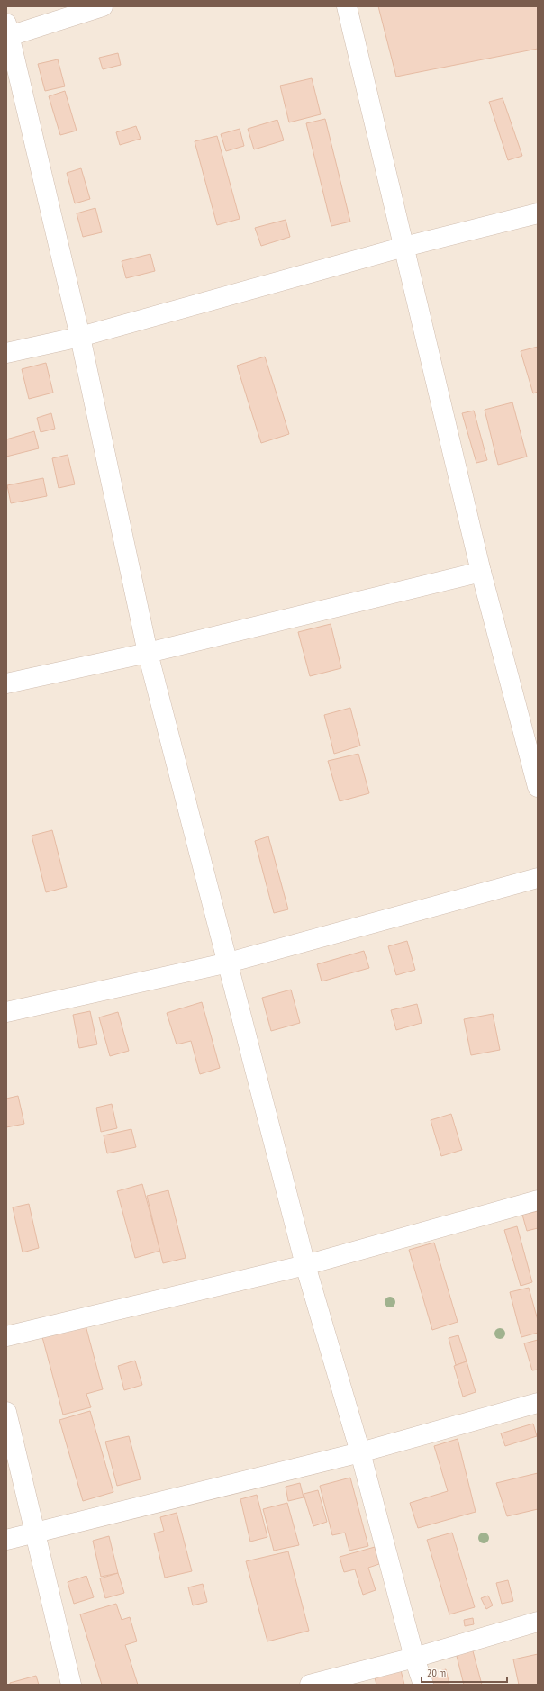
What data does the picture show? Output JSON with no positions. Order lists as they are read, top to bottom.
{
  "scale_bar": "20 m"
}
